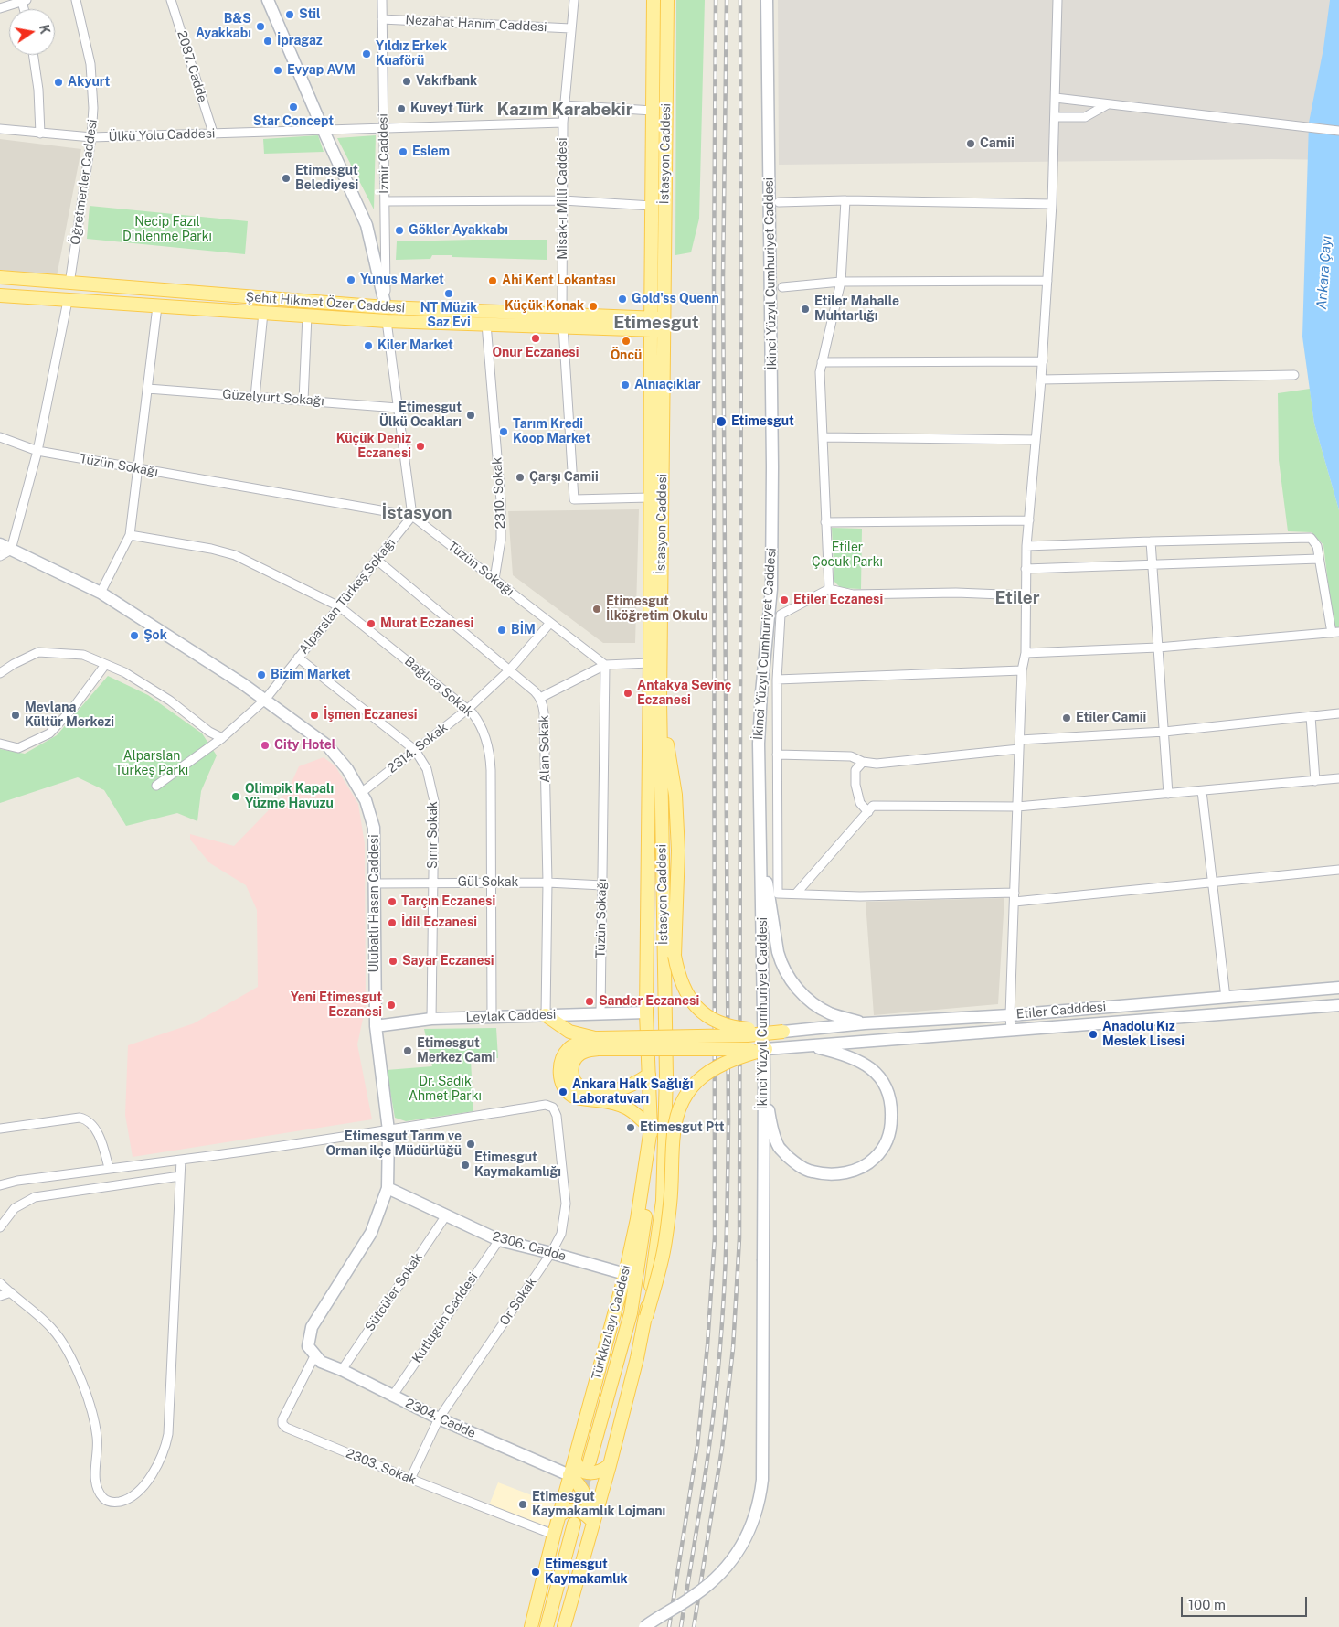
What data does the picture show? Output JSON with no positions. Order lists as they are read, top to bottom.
{
  "streets": {
    "main road": [
      "İstasyon Caddesi",
      "İkinci Yüzyıl Cumhuriyet Caddesi",
      "Şehit Hikmet Özer Caddesi",
      "Ulubatlı Hasan Caddesi",
      "Etiler Cadddesi",
      "Leylak Caddesi",
      "2306. Cadde",
      "Türkkızılayı Caddesi",
      "2304. Cadde"
    ],
    "street": [
      "Nezahat Hanım Caddesi",
      "2087. Cadde",
      "Ülkü Yolu Caddesi",
      "İzmir Caddesi",
      "Öğretmenler Caddesi",
      "Misak-ı Milli Caddesi",
      "Güzelyurt Sokağı",
      "Tüzün Sokağı",
      "2310. Sokak",
      "Alparslan Türkeş Sokağı",
      "Bağlıca Sokak",
      "2314. Sokak",
      "Alan Sokak",
      "Sınır Sokak",
      "Gül Sokak",
      "Sütcüler Sokak",
      "Or Sokak",
      "Kutlugün Caddesi",
      "2303. Sokak"
    ]
  },
  "crossings": [
    ["Nezahat Hanım Caddesi", "İzmir Caddesi"],
    ["Nezahat Hanım Caddesi", "Misak-ı Milli Caddesi"],
    ["2087. Cadde", "Ülkü Yolu Caddesi"],
    ["Ülkü Yolu Caddesi", "İzmir Caddesi"],
    ["Ülkü Yolu Caddesi", "Öğretmenler Caddesi"],
    ["Ülkü Yolu Caddesi", "Misak-ı Milli Caddesi"],
    ["İzmir Caddesi", "Şehit Hikmet Özer Caddesi"],
    ["İstasyon Caddesi", "Misak-ı Milli Caddesi"],
    ["İstasyon Caddesi", "Şehit Hikmet Özer Caddesi"],
    ["İstasyon Caddesi", "Leylak Caddesi"],
    ["İstasyon Caddesi", "Türkkızılayı Caddesi"],
    ["Öğretmenler Caddesi", "Şehit Hikmet Özer Caddesi"],
    ["Misak-ı Milli Caddesi", "Şehit Hikmet Özer Caddesi"],
    ["Şehit Hikmet Özer Caddesi", "2310. Sokak"],
    ["Tüzün Sokağı", "2310. Sokak"],
    ["Tüzün Sokağı", "Alparslan Türkeş Sokağı"],
    ["Tüzün Sokağı", "2314. Sokak"],
    ["Tüzün Sokağı", "Gül Sokak"],
    ["Tüzün Sokağı", "Leylak Caddesi"],
    ["Alparslan Türkeş Sokağı", "Bağlıca Sokak"],
    ["Alparslan Türkeş Sokağı", "Alan Sokak"],
    ["Alparslan Türkeş Sokağı", "Sınır Sokak"],
    ["Alparslan Türkeş Sokağı", "Ulubatlı Hasan Caddesi"],
    ["Bağlıca Sokak", "2314. Sokak"],
    ["Bağlıca Sokak", "Gül Sokak"],
    ["Bağlıca Sokak", "Leylak Caddesi"],
    ["2314. Sokak", "Alan Sokak"],
    ["2314. Sokak", "Sınır Sokak"],
    ["2314. Sokak", "Ulubatlı Hasan Caddesi"],
    ["Alan Sokak", "Gül Sokak"],
    ["Alan Sokak", "Leylak Caddesi"],
    ["Sınır Sokak", "Gül Sokak"],
    ["Sınır Sokak", "Leylak Caddesi"],
    ["Gül Sokak", "Ulubatlı Hasan Caddesi"],
    ["Ulubatlı Hasan Caddesi", "Leylak Caddesi"],
    ["Ulubatlı Hasan Caddesi", "2306. Cadde"],
    ["Ulubatlı Hasan Caddesi", "Or Sokak"],
    ["Ulubatlı Hasan Caddesi", "2304. Cadde"],
    ["Ulubatlı Hasan Caddesi", "2303. Sokak"],
    ["Leylak Caddesi", "Türkkızılayı Caddesi"],
    ["2306. Cadde", "Sütcüler Sokak"],
    ["2306. Cadde", "Or Sokak"],
    ["2306. Cadde", "Kutlugün Caddesi"],
    ["2306. Cadde", "Türkkızılayı Caddesi"],
    ["Sütcüler Sokak", "2304. Cadde"],
    ["Or Sokak", "2304. Cadde"],
    ["Or Sokak", "2303. Sokak"],
    ["Kutlugün Caddesi", "2304. Cadde"],
    ["Türkkızılayı Caddesi", "2304. Cadde"],
    ["Türkkızılayı Caddesi", "2303. Sokak"],
    ["2304. Cadde", "2303. Sokak"]
  ],
  "districts": [
    "Kazım Karabekir",
    "Etimesgut",
    "İstasyon",
    "Etiler"
  ],
  "water": ["Ankara Çayı"],
  "parks": [
    "Necip Fazıl Dinlenme Parkı",
    "Etiler Çocuk Parkı",
    "Alparslan Türkeş Parkı",
    "Dr. Sadık Ahmet Parkı"
  ],
  "places": [
    "Stil",
    "B&S Ayakkabı",
    "İpragaz",
    "Yıldız Erkek Kuaförü",
    "Evyap AVM",
    "Vakıfbank",
    "Akyurt",
    "Star Concept",
    "Kuveyt Türk",
    "Camii",
    "Eslem",
    "Etimesgut Belediyesi",
    "Gökler Ayakkabı",
    "Yunus Market",
    "Ahi Kent Lokantası",
    "NT Müzik Saz Evi",
    "Gold'ss Quenn",
    "Küçük Konak",
    "Etiler Mahalle Muhtarlığı",
    "Onur Eczanesi",
    "Öncü",
    "Kiler Market",
    "Alnıaçıklar",
    "Etimesgut Ülkü Ocakları",
    "Etimesgut",
    "Tarım Kredi Koop Market",
    "Küçük Deniz Eczanesi",
    "Çarşı Camii",
    "Etiler Eczanesi",
    "Etimesgut İlköğretim Okulu",
    "Murat Eczanesi",
    "BİM",
    "Şok",
    "Bizim Market",
    "Antakya Sevinç Eczanesi",
    "Mevlana Kültür Merkezi",
    "İşmen Eczanesi",
    "Etiler Camii",
    "City Hotel",
    "Olimpik Kapalı Yüzme Havuzu",
    "Tarçın Eczanesi",
    "İdil Eczanesi",
    "Sayar Eczanesi",
    "Sander Eczanesi",
    "Yeni Etimesgut Eczanesi",
    "Anadolu Kız Meslek Lisesi",
    "Etimesgut Merkez Cami",
    "Ankara Halk Sağlığı Laboratuvarı",
    "Etimesgut Ptt",
    "Etimesgut Tarım ve Orman ilçe Müdürlüğü",
    "Etimesgut Kaymakamlığı",
    "Etimesgut Kaymakamlık Lojmanı",
    "Etimesgut Kaymakamlık"
  ],
  "scale_bar": "100 m",
  "north": "right"
}
